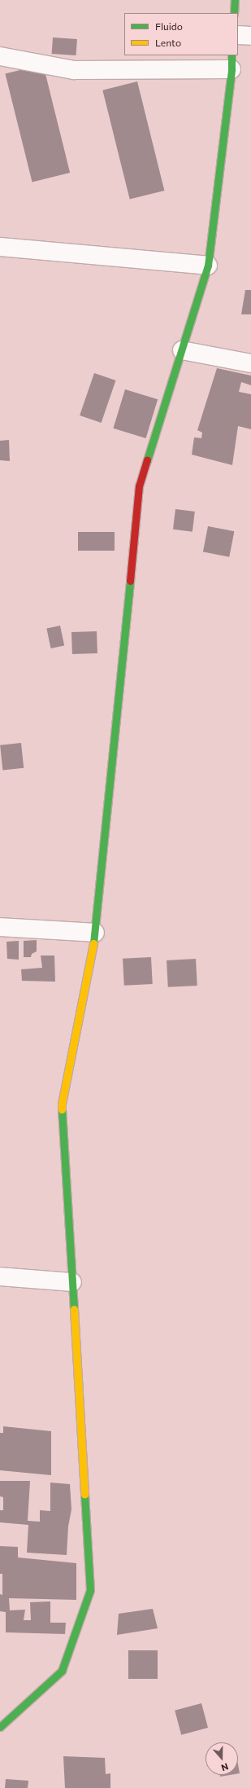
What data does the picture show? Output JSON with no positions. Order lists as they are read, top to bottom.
{
  "legend": ["Fluido", "Lento"],
  "north": "bottom"
}
